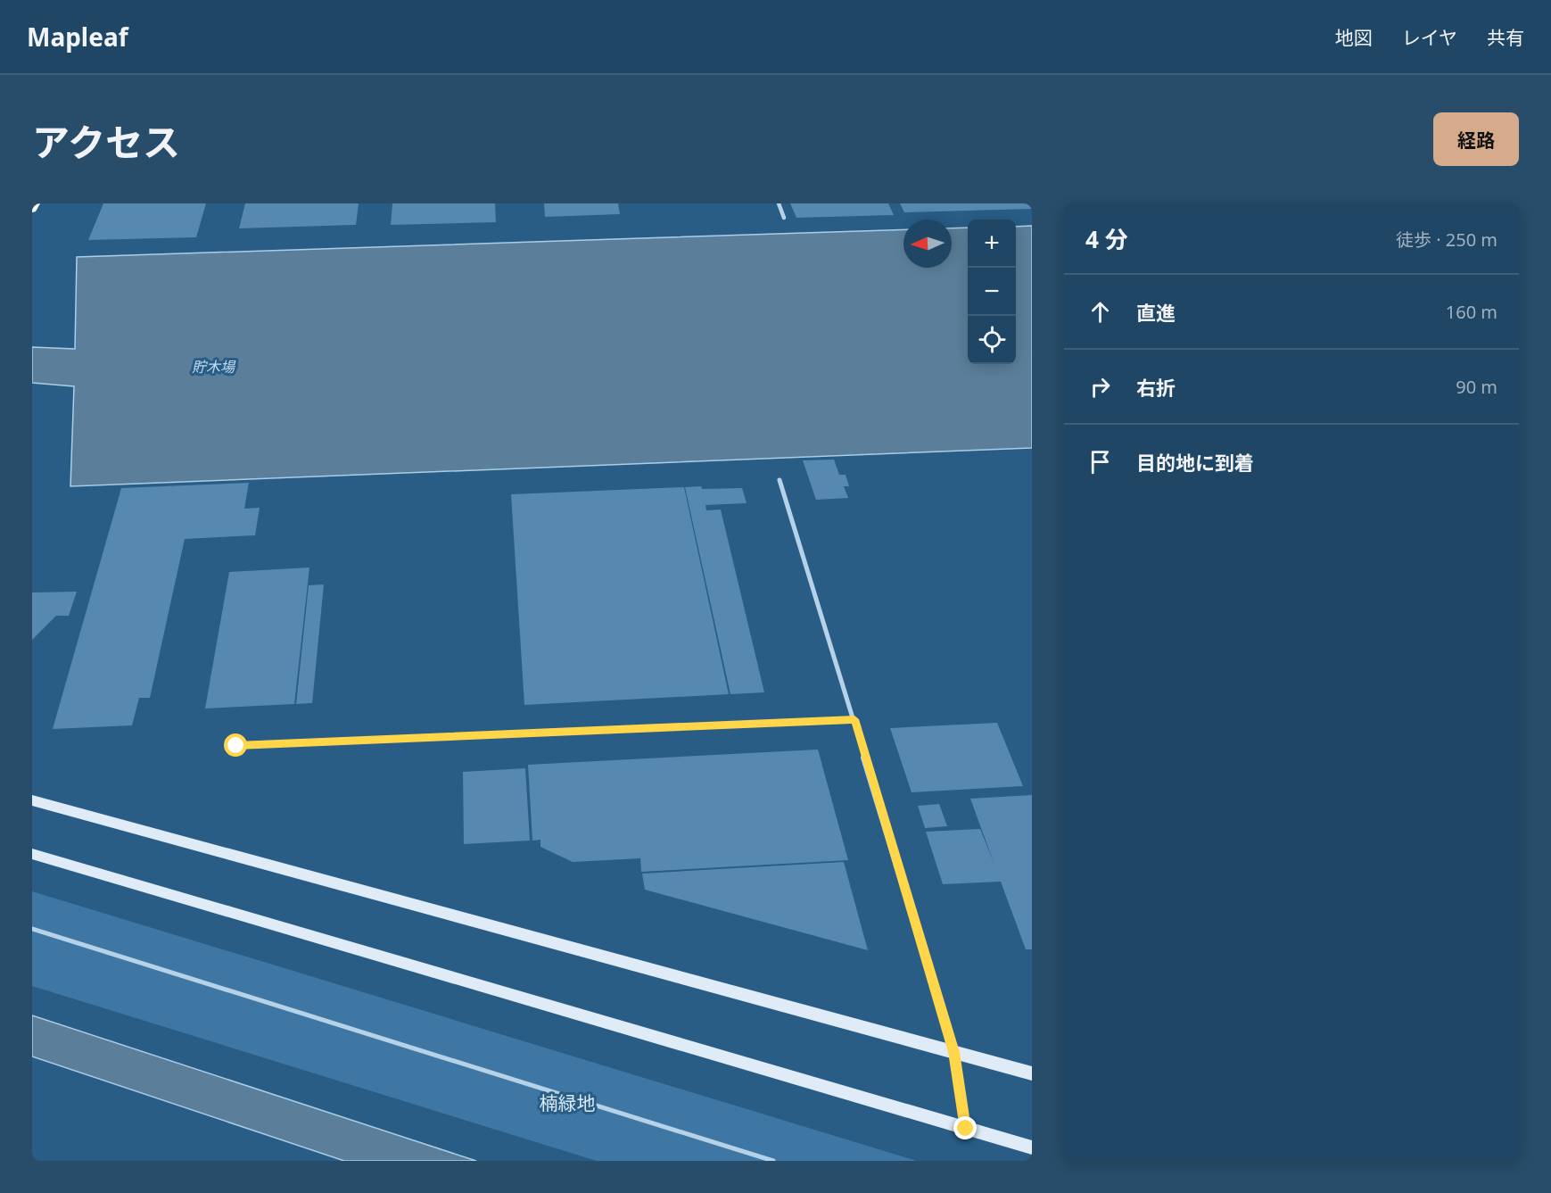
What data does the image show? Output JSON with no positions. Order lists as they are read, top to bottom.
{
  "water": ["貯木場"],
  "parks": ["楠緑地"],
  "north": "left",
  "page": {
    "header": "Mapleaf",
    "nav": ["地図", "レイヤ", "共有"],
    "title": "アクセス",
    "buttons": "経路",
    "heading": ["4 分", "徒歩 · 250 m"],
    "map_buttons": ["+", "−"],
    "list": [
      ["直進", "160 m"],
      ["右折", "90 m"],
      "目的地に到着"
    ]
  }
}
